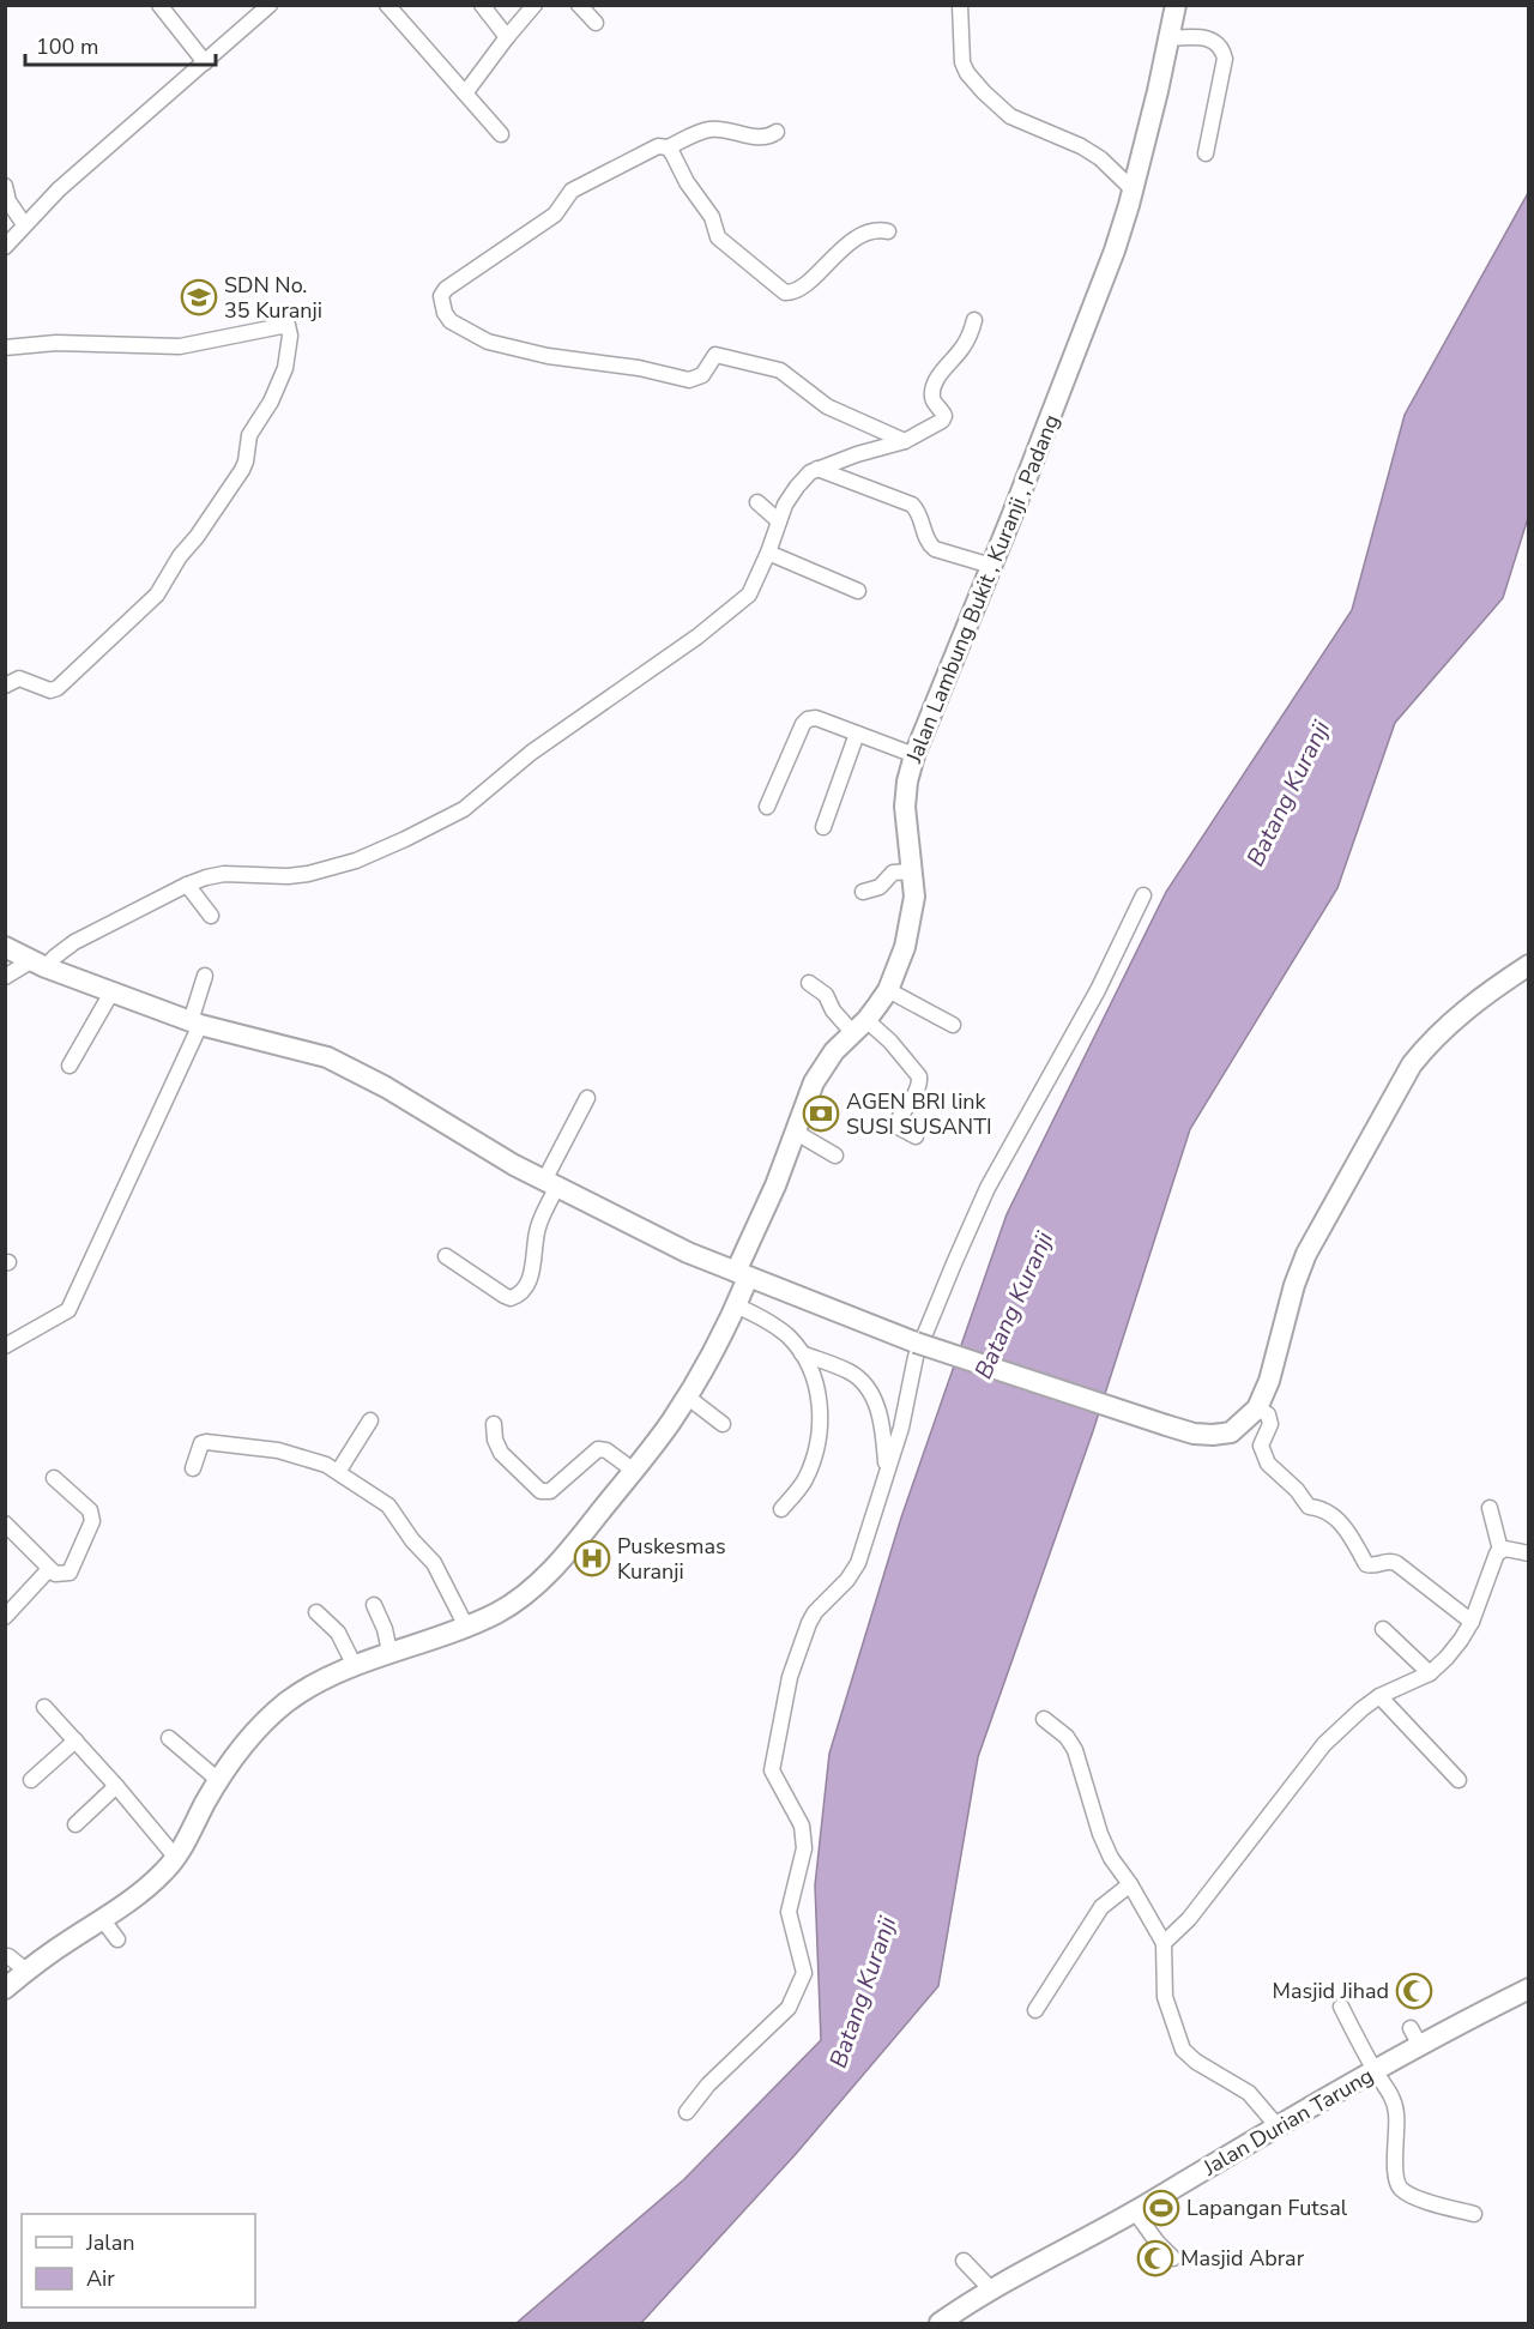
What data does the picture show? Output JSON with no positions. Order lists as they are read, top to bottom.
{
  "streets": {
    "street": ["Jalan Lambung Bukit , Kuranji , Padang", "Jalan Durian Tarung"]
  },
  "water": ["Batang Kuranji"],
  "places": {
    "school or university": ["SDN No. 35 Kuranji"],
    "bank": ["AGEN BRI link SUSI SUSANTI"],
    "hospital": ["Puskesmas Kuranji"],
    "mosque": ["Masjid Jihad", "Masjid Abrar"],
    "sports": ["Lapangan Futsal"]
  },
  "legend": ["Jalan", "Air"],
  "scale_bar": "100 m"
}
